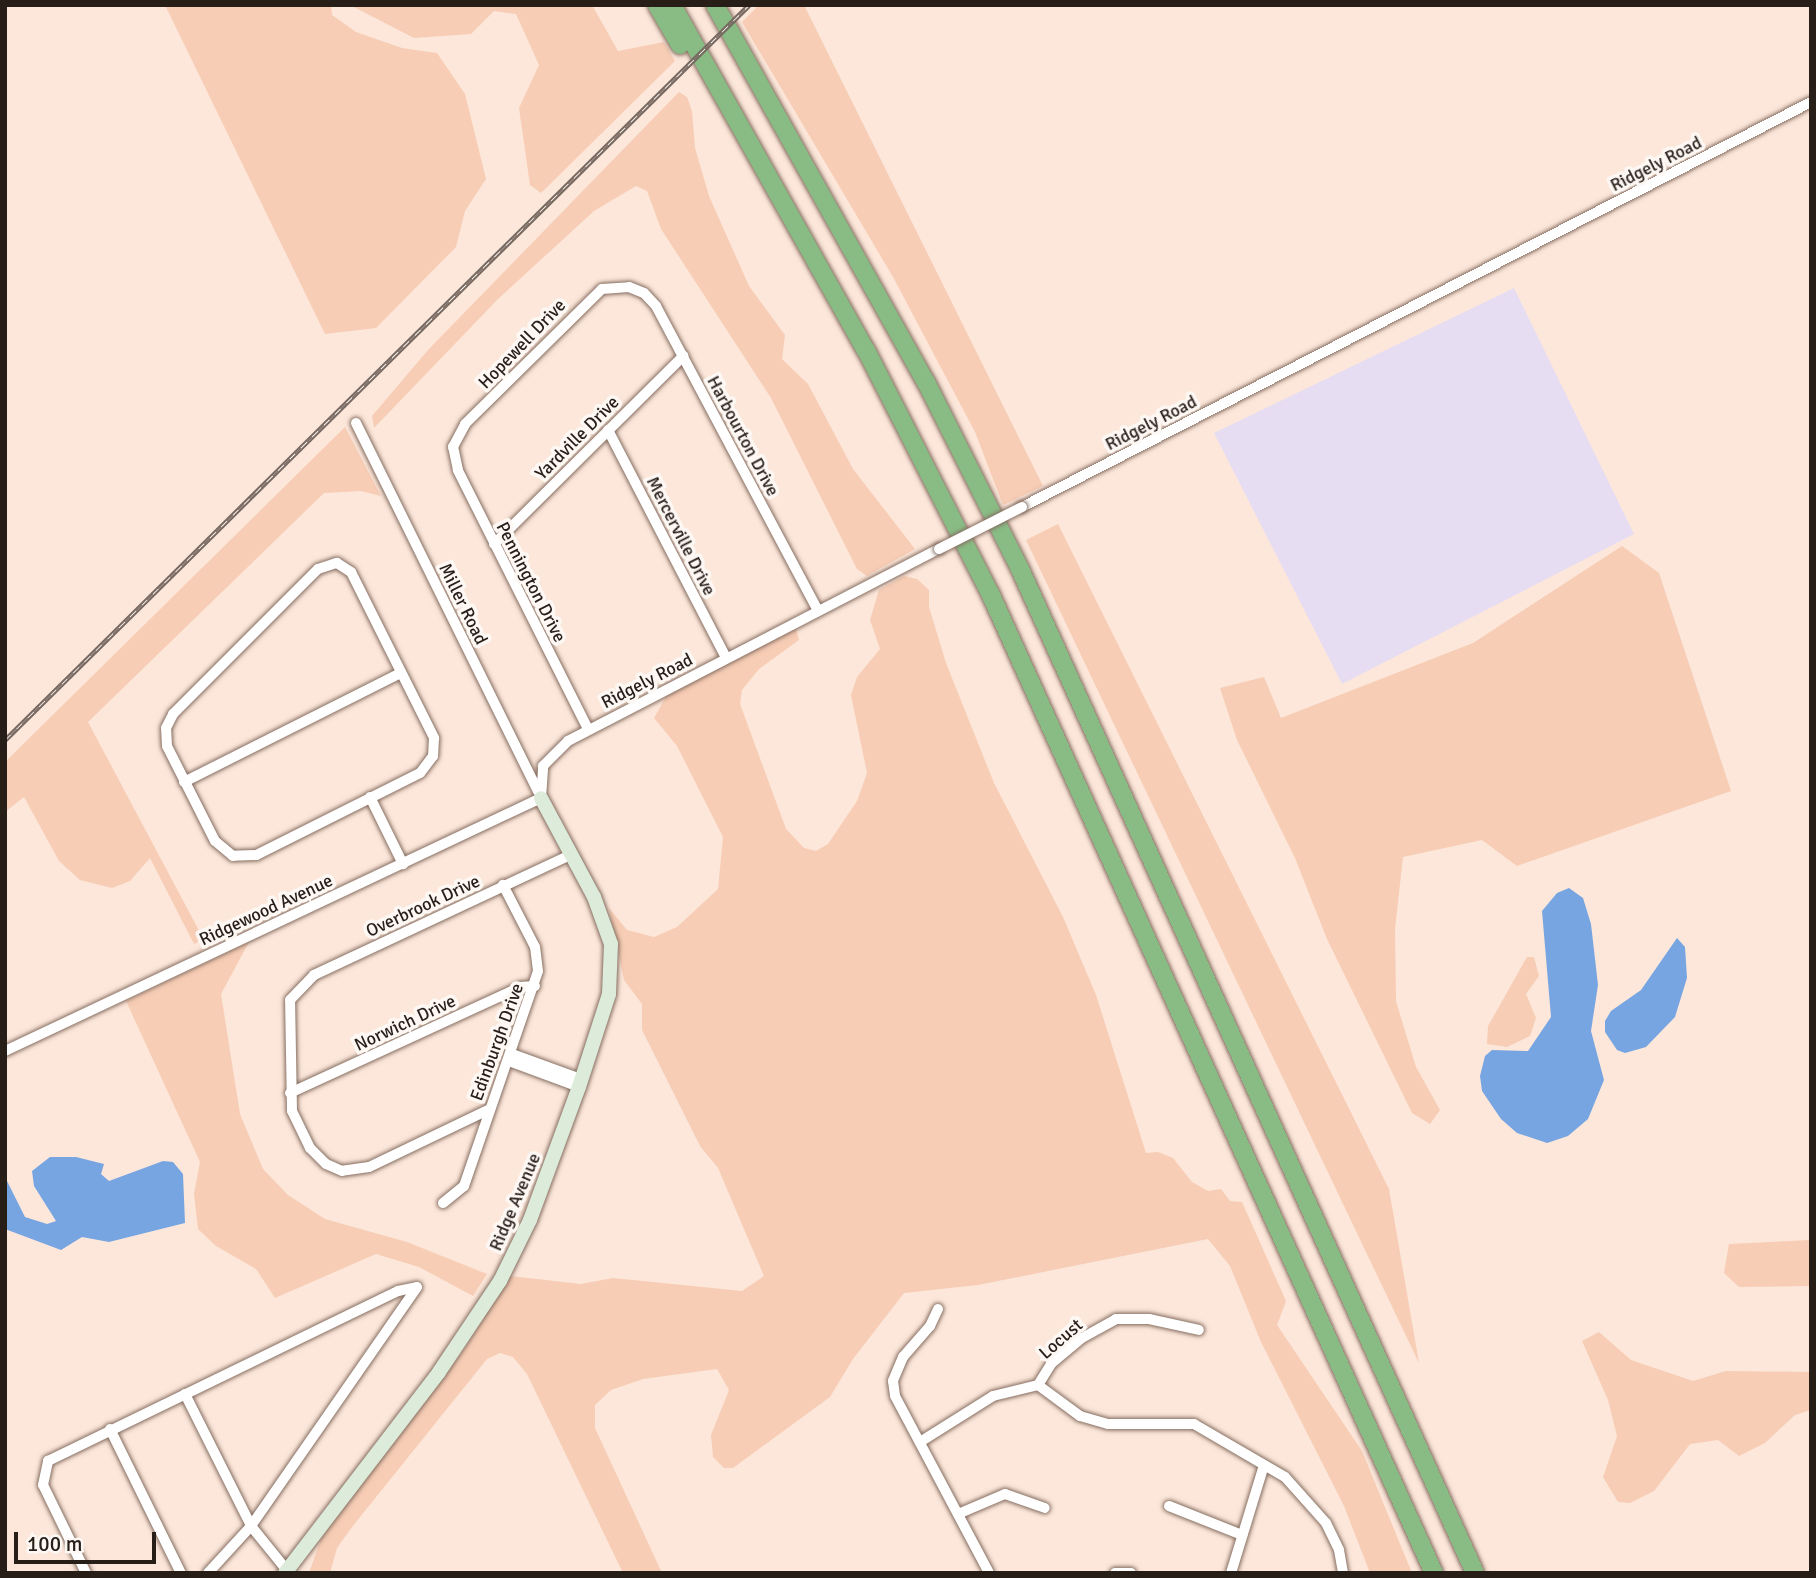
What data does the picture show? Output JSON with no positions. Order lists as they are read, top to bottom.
{
  "streets": {
    "street": [
      "Ridgely Road",
      "Hopewell Drive",
      "Harbourton Drive",
      "Yardville Drive",
      "Mercerville Drive",
      "Pennington Drive",
      "Miller Road",
      "Overbrook Drive",
      "Ridgewood Avenue",
      "Norwich Drive",
      "Edinburgh Drive",
      "Ridge Avenue",
      "Locust"
    ]
  },
  "crossings": [
    ["Ridgely Road", "Harbourton Drive"],
    ["Ridgely Road", "Mercerville Drive"],
    ["Ridgely Road", "Pennington Drive"],
    ["Ridgely Road", "Miller Road"],
    ["Ridgely Road", "Ridgewood Avenue"],
    ["Ridgely Road", "Ridge Avenue"],
    ["Hopewell Drive", "Harbourton Drive"],
    ["Hopewell Drive", "Pennington Drive"],
    ["Harbourton Drive", "Yardville Drive"],
    ["Yardville Drive", "Mercerville Drive"],
    ["Yardville Drive", "Pennington Drive"],
    ["Miller Road", "Ridgewood Avenue"],
    ["Miller Road", "Ridge Avenue"],
    ["Overbrook Drive", "Norwich Drive"],
    ["Overbrook Drive", "Edinburgh Drive"],
    ["Overbrook Drive", "Ridge Avenue"],
    ["Ridgewood Avenue", "Ridge Avenue"],
    ["Norwich Drive", "Edinburgh Drive"]
  ],
  "scale_bar": "100 m"
}
